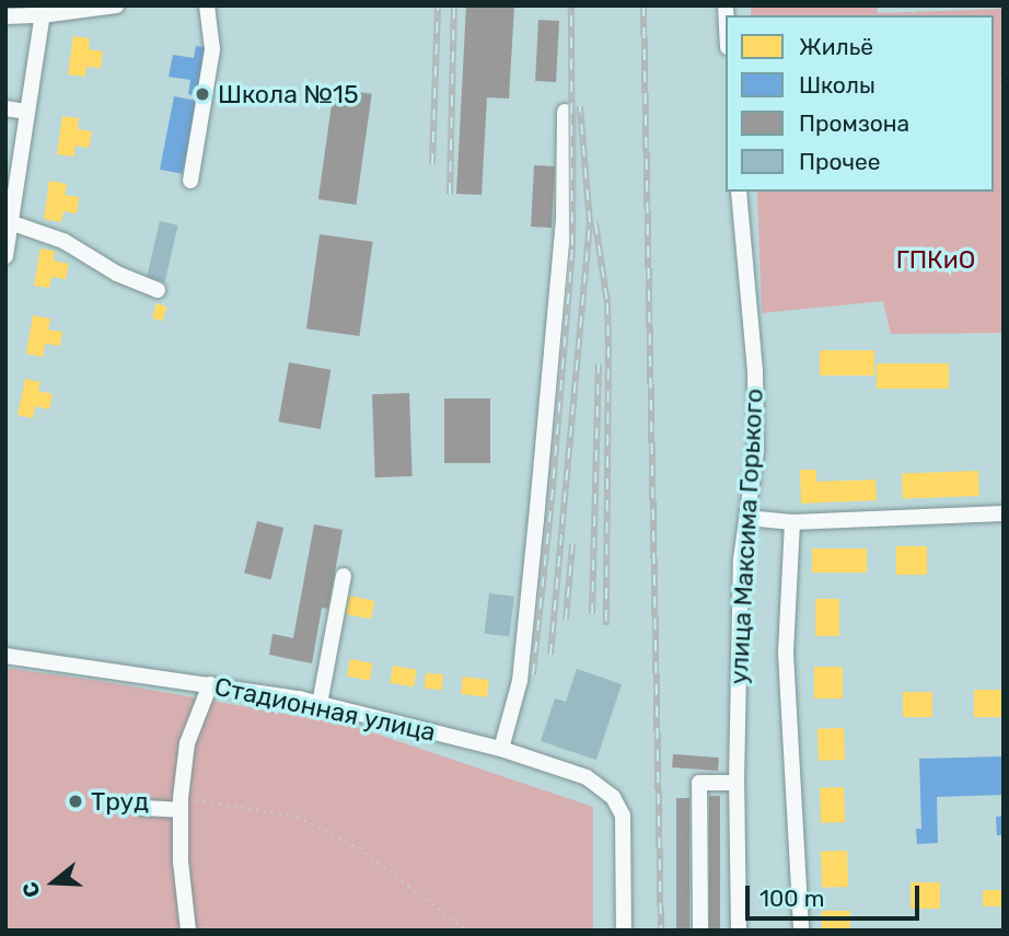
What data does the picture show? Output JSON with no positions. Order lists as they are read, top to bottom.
{
  "streets": {
    "street": ["улица Максима Горького", "Стадионная улица"]
  },
  "parks": ["ГПКиО"],
  "places": ["Школа №15", "Труд"],
  "legend": [
    "Жильё",
    "Школы",
    "Промзона",
    "Прочее"
  ],
  "scale_bar": "100 m",
  "north": "left"
}
